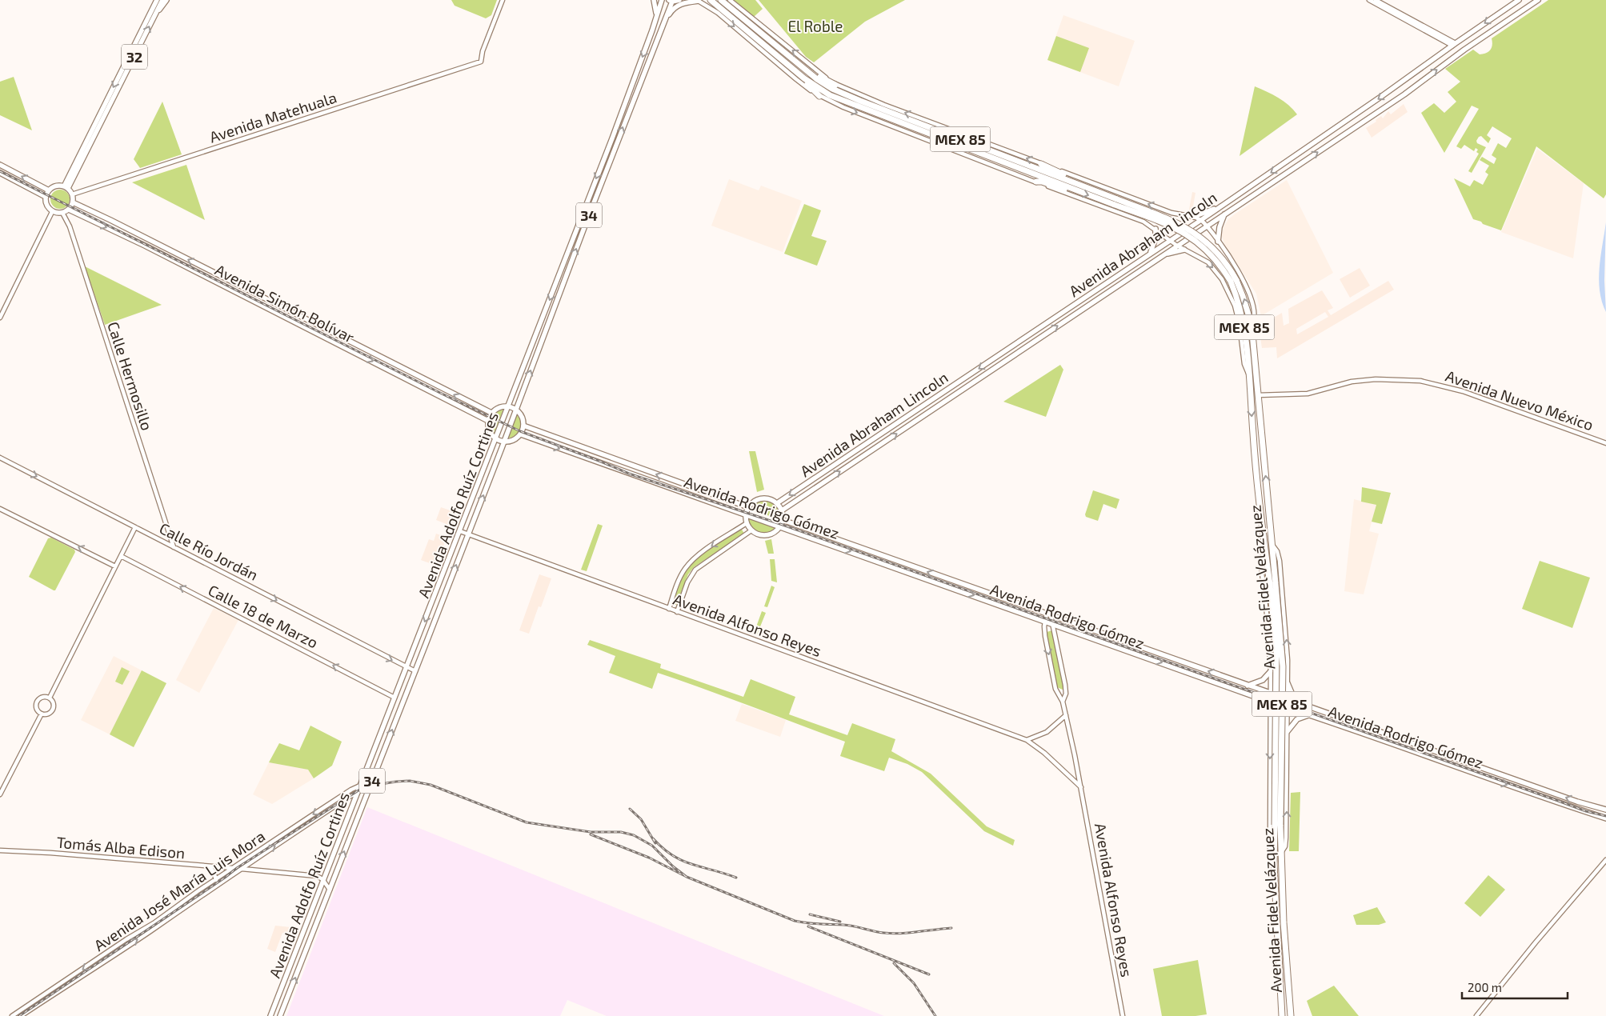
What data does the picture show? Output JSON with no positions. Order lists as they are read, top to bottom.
{
  "streets": {
    "highway": ["MEX 85", "Avenida Fidel Velázquez"],
    "main road": [
      "32",
      "34",
      "Avenida Abraham Lincoln",
      "Avenida Simón Bolívar",
      "Avenida Adolfo Ruíz Cortines",
      "Avenida Rodrigo Gómez"
    ],
    "street": [
      "Avenida Matehuala",
      "Calle Hermosillo",
      "Avenida Nuevo México",
      "Calle Río Jordán",
      "Calle 18 de Marzo",
      "Avenida Alfonso Reyes",
      "Tomás Alba Edison",
      "Avenida José María Luis Mora"
    ]
  },
  "crossings": [
    ["32", "Avenida Matehuala"],
    ["32", "Avenida Simón Bolívar"],
    ["32", "Calle Hermosillo"],
    ["Avenida Matehuala", "Avenida Simón Bolívar"],
    ["Avenida Matehuala", "Calle Hermosillo"],
    ["MEX 85", "Avenida Fidel Velázquez"],
    ["34", "Avenida Adolfo Ruíz Cortines"],
    ["Avenida Simón Bolívar", "Calle Hermosillo"],
    ["Calle Hermosillo", "Calle Río Jordán"],
    ["Avenida Nuevo México", "Avenida Fidel Velázquez"],
    ["Avenida Adolfo Ruíz Cortines", "Calle Río Jordán"],
    ["Avenida Adolfo Ruíz Cortines", "Calle 18 de Marzo"],
    ["Avenida Adolfo Ruíz Cortines", "Avenida Alfonso Reyes"],
    ["Avenida Adolfo Ruíz Cortines", "Tomás Alba Edison"],
    ["Avenida Adolfo Ruíz Cortines", "Avenida José María Luis Mora"],
    ["Tomás Alba Edison", "Avenida José María Luis Mora"]
  ],
  "one_way": ["Calle Río Jordán", "Calle 18 de Marzo"],
  "parks": ["El Roble"],
  "scale_bar": "200 m"
}
